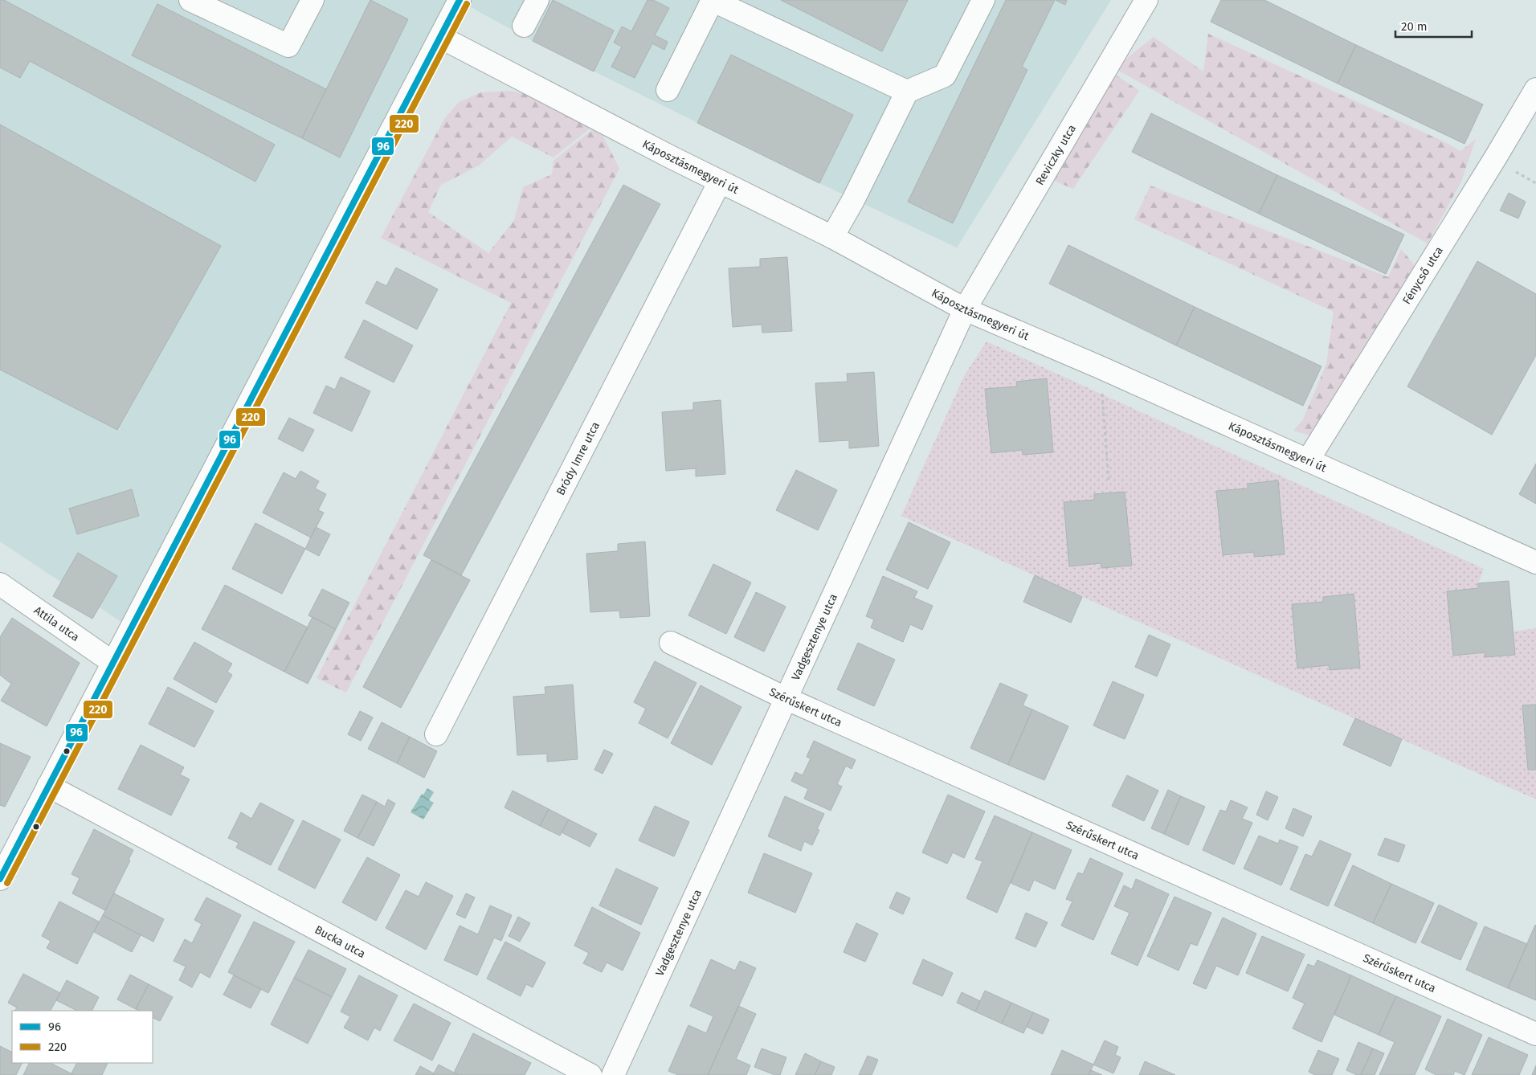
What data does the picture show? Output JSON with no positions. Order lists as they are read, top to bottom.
{
  "streets": {
    "street": [
      "Reviczky utca",
      "Káposztásmegyeri út",
      "Fénycső utca",
      "Bródy Imre utca",
      "Attila utca",
      "Vadgesztenye utca",
      "Szérűskert utca",
      "Bucka utca"
    ]
  },
  "crossings": [
    ["Reviczky utca", "Káposztásmegyeri út"],
    ["Reviczky utca", "Vadgesztenye utca"],
    ["Káposztásmegyeri út", "Fénycső utca"],
    ["Káposztásmegyeri út", "Bródy Imre utca"],
    ["Káposztásmegyeri út", "Vadgesztenye utca"],
    ["Vadgesztenye utca", "Szérűskert utca"]
  ],
  "lines": ["transit line 96", "transit line 220"],
  "legend": ["96", "220"],
  "scale_bar": "20 m"
}
